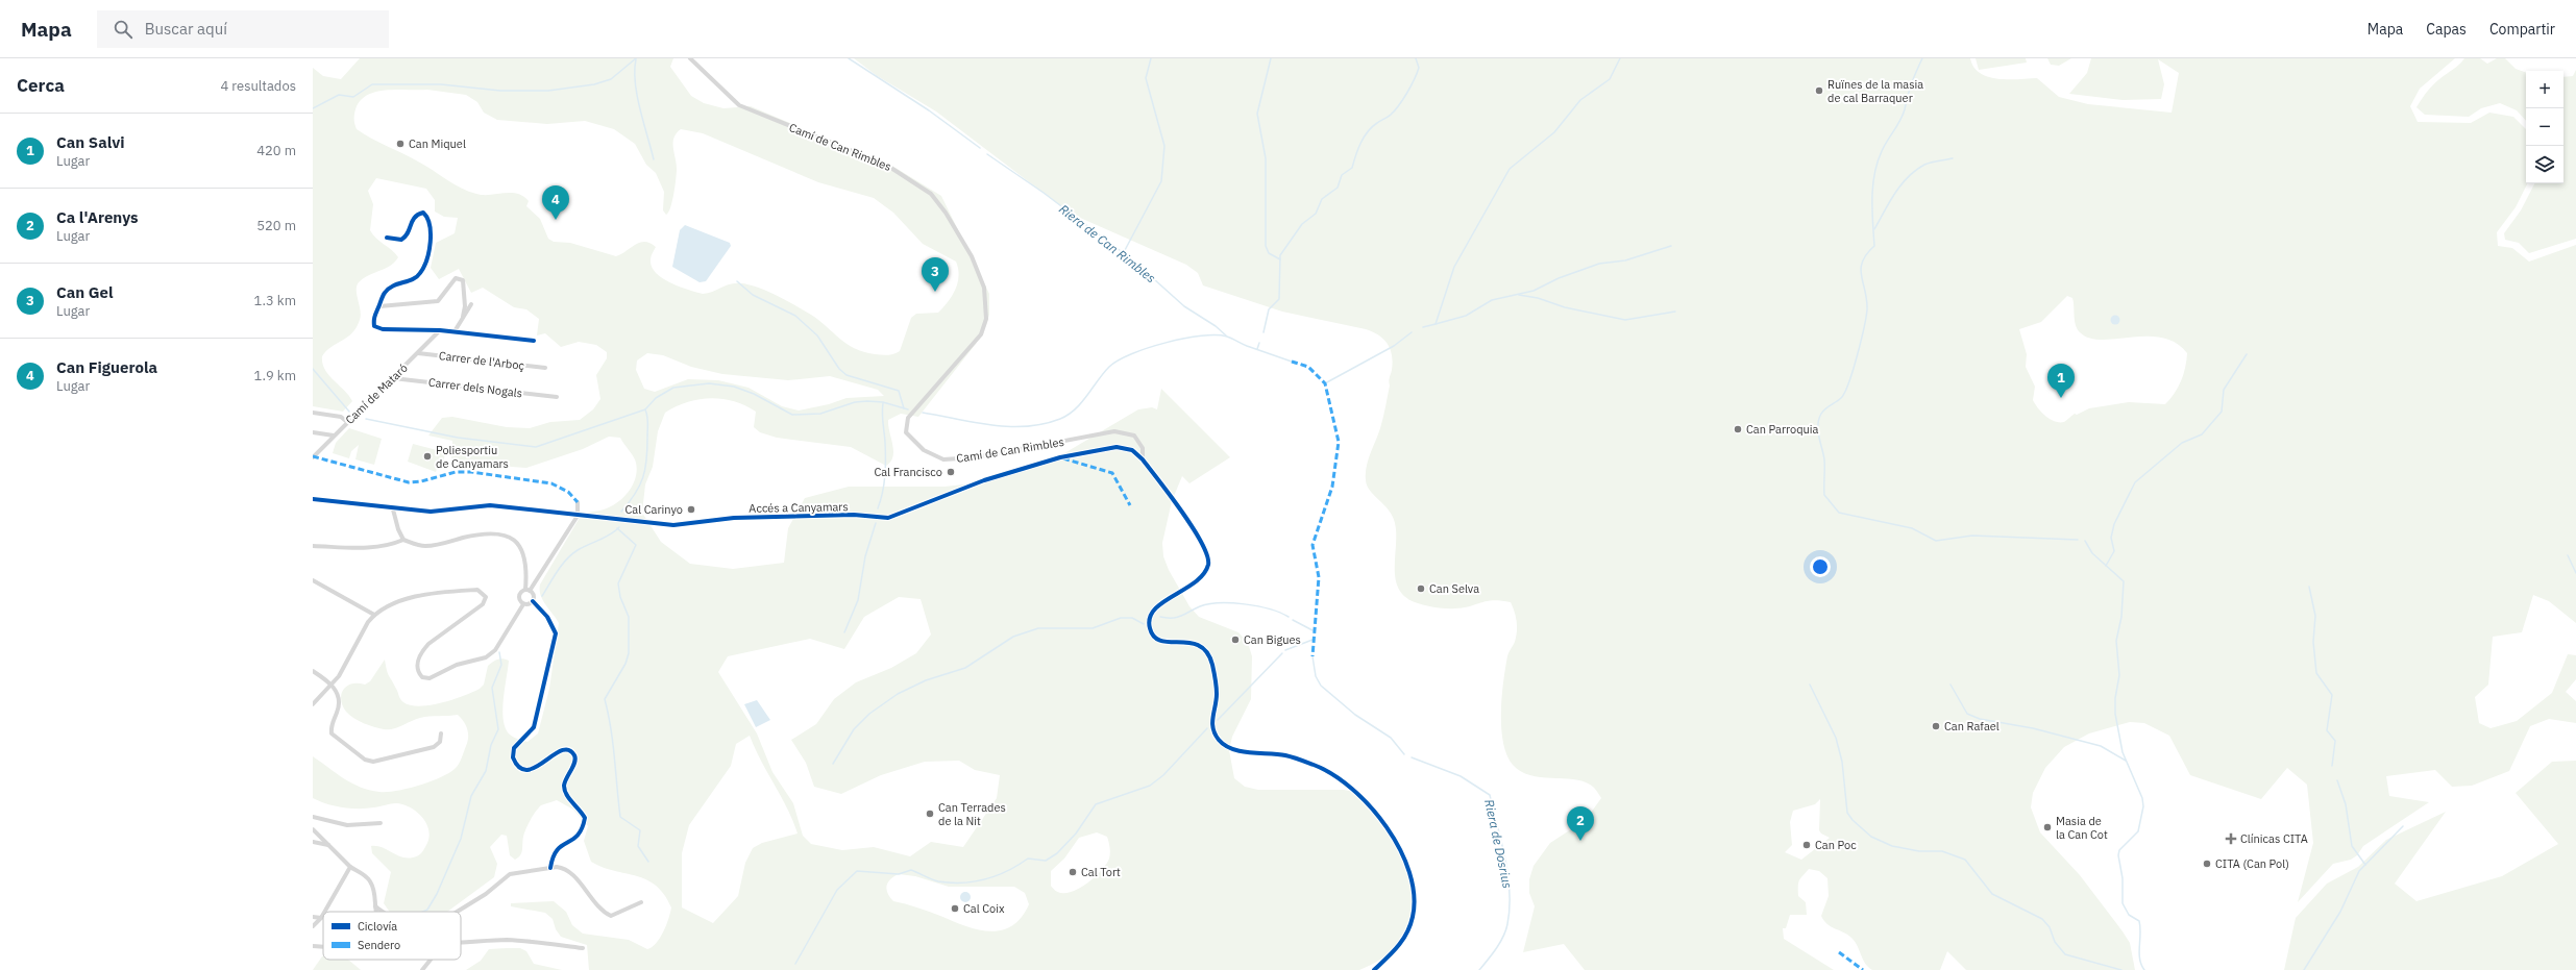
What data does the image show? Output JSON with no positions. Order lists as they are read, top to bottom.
{
  "streets": {
    "street": [
      "Camí de Can Rimbles",
      "Carrer de l'Arboç",
      "Carrer dels Nogals",
      "Camí de Mataró",
      "Accés a Canyamars"
    ]
  },
  "crossings": [
    ["Camí de Can Rimbles", "Accés a Canyamars"],
    ["Carrer de l'Arboç", "Camí de Mataró"],
    ["Carrer dels Nogals", "Camí de Mataró"]
  ],
  "water": ["Riera de Can Rimbles", "Riera de Dosrius"],
  "places": {
    "other": [
      "Ruïnes de la masia de cal Barraquer",
      "Can Miquel",
      "Can Parroquia",
      "Poliesportiu de Canyamars",
      "Cal Francisco",
      "Cal Carinyo",
      "Can Selva",
      "Can Bigues",
      "Can Rafael",
      "Can Terrades de la Nit",
      "Masia de la Can Cot",
      "Can Poc",
      "CITA (Can Pol)",
      "Cal Tort",
      "Cal Coix"
    ],
    "health": ["Clínicas CITA"]
  },
  "legend": ["Ciclovía", "Sendero"],
  "page": {
    "header": "Mapa",
    "search": "Buscar aquí",
    "nav": ["Mapa", "Capas", "Compartir"],
    "heading": ["Cerca", "4 resultados"],
    "map_buttons": ["+", "−"],
    "list": [
      {
        "mark": "1",
        "name": "Can Salvi",
        "note": "Lugar",
        "value": "420 m"
      },
      {
        "mark": "2",
        "name": "Ca l'Arenys",
        "note": "Lugar",
        "value": "520 m"
      },
      {
        "mark": "3",
        "name": "Can Gel",
        "note": "Lugar",
        "value": "1.3 km"
      },
      {
        "mark": "4",
        "name": "Can Figuerola",
        "note": "Lugar",
        "value": "1.9 km"
      }
    ],
    "pins": [
      "4",
      "3",
      "1",
      "2"
    ]
  }
}
